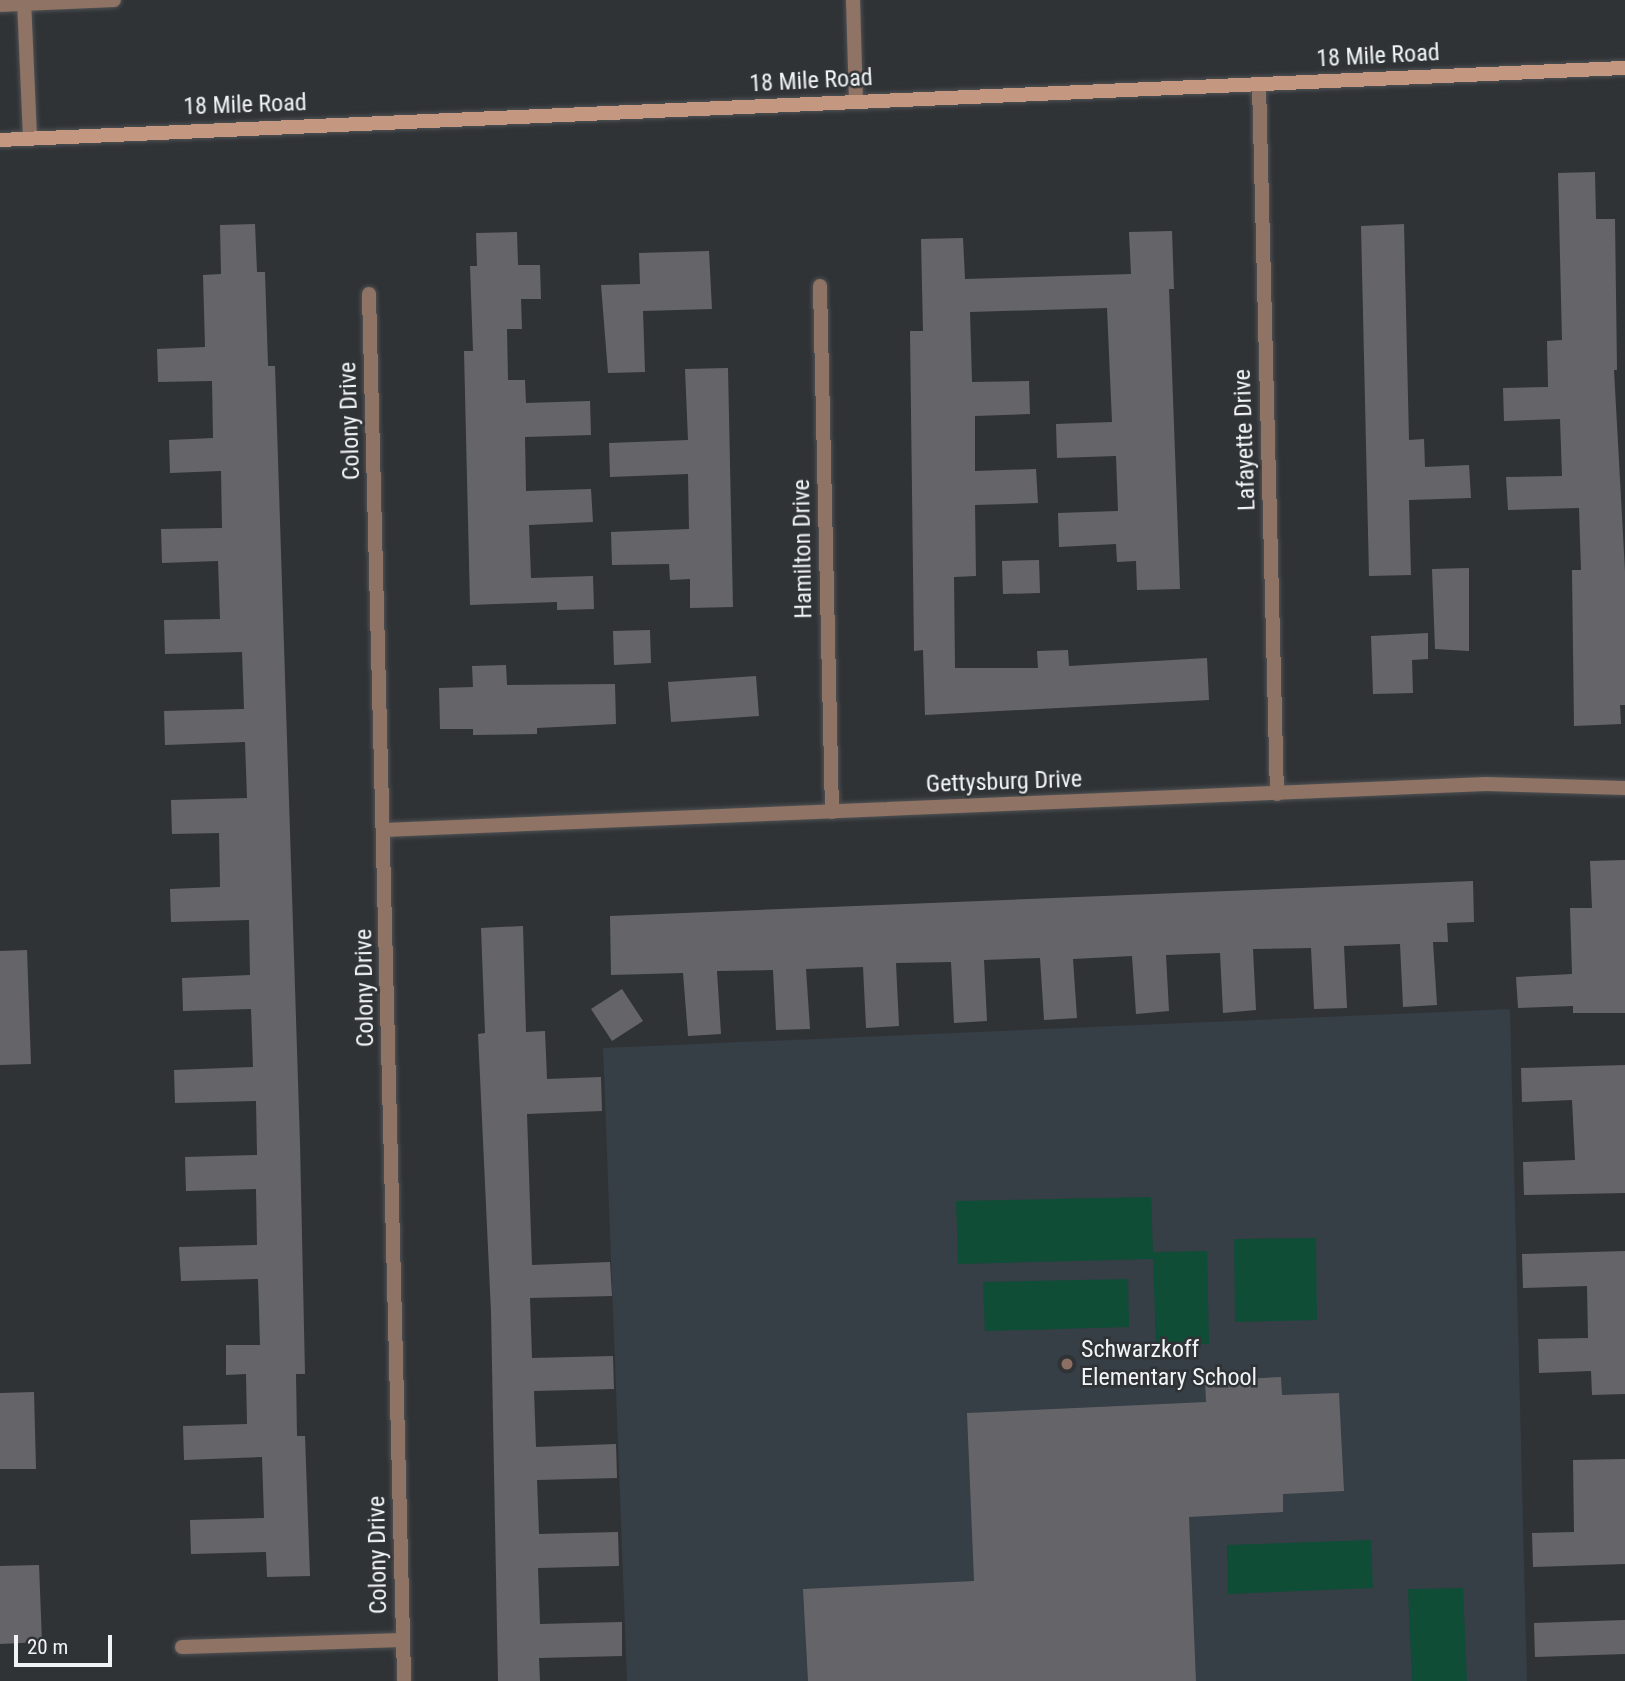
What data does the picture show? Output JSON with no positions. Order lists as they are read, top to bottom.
{
  "streets": {
    "street": [
      "18 Mile Road",
      "Colony Drive",
      "Lafayette Drive",
      "Hamilton Drive",
      "Gettysburg Drive"
    ]
  },
  "crossings": [
    ["18 Mile Road", "Lafayette Drive"],
    ["Colony Drive", "Gettysburg Drive"],
    ["Lafayette Drive", "Gettysburg Drive"],
    ["Hamilton Drive", "Gettysburg Drive"]
  ],
  "places": ["Schwarzkoff Elementary School"],
  "scale_bar": "20 m"
}
